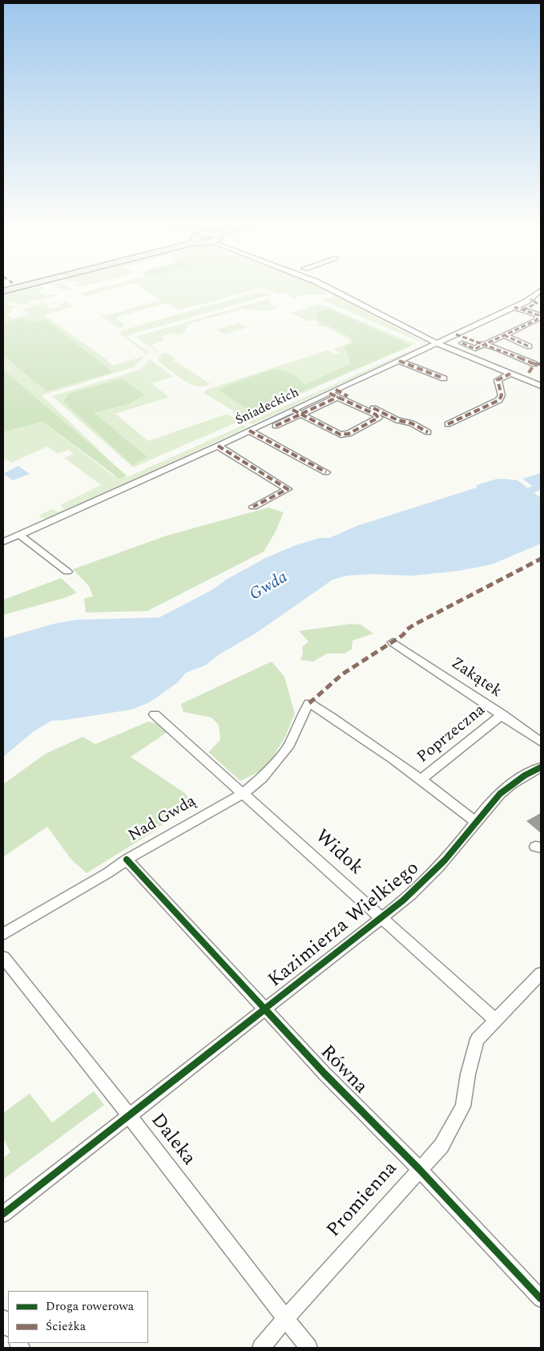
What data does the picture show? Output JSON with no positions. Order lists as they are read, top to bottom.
{
  "streets": {
    "street": [
      "Śniadeckich",
      "Zakątek",
      "Poprzeczna",
      "Nad Gwdą",
      "Widok",
      "Kazimierza Wielkiego",
      "Równa",
      "Daleka",
      "Promienna"
    ]
  },
  "crossings": [
    ["Zakątek", "Poprzeczna"],
    ["Poprzeczna", "Nad Gwdą"],
    ["Nad Gwdą", "Widok"],
    ["Nad Gwdą", "Równa"],
    ["Widok", "Kazimierza Wielkiego"],
    ["Widok", "Promienna"],
    ["Kazimierza Wielkiego", "Równa"],
    ["Kazimierza Wielkiego", "Daleka"],
    ["Równa", "Promienna"],
    ["Daleka", "Promienna"]
  ],
  "water": ["Gwda"],
  "legend": ["Droga rowerowa", "Ścieżka"]
}
